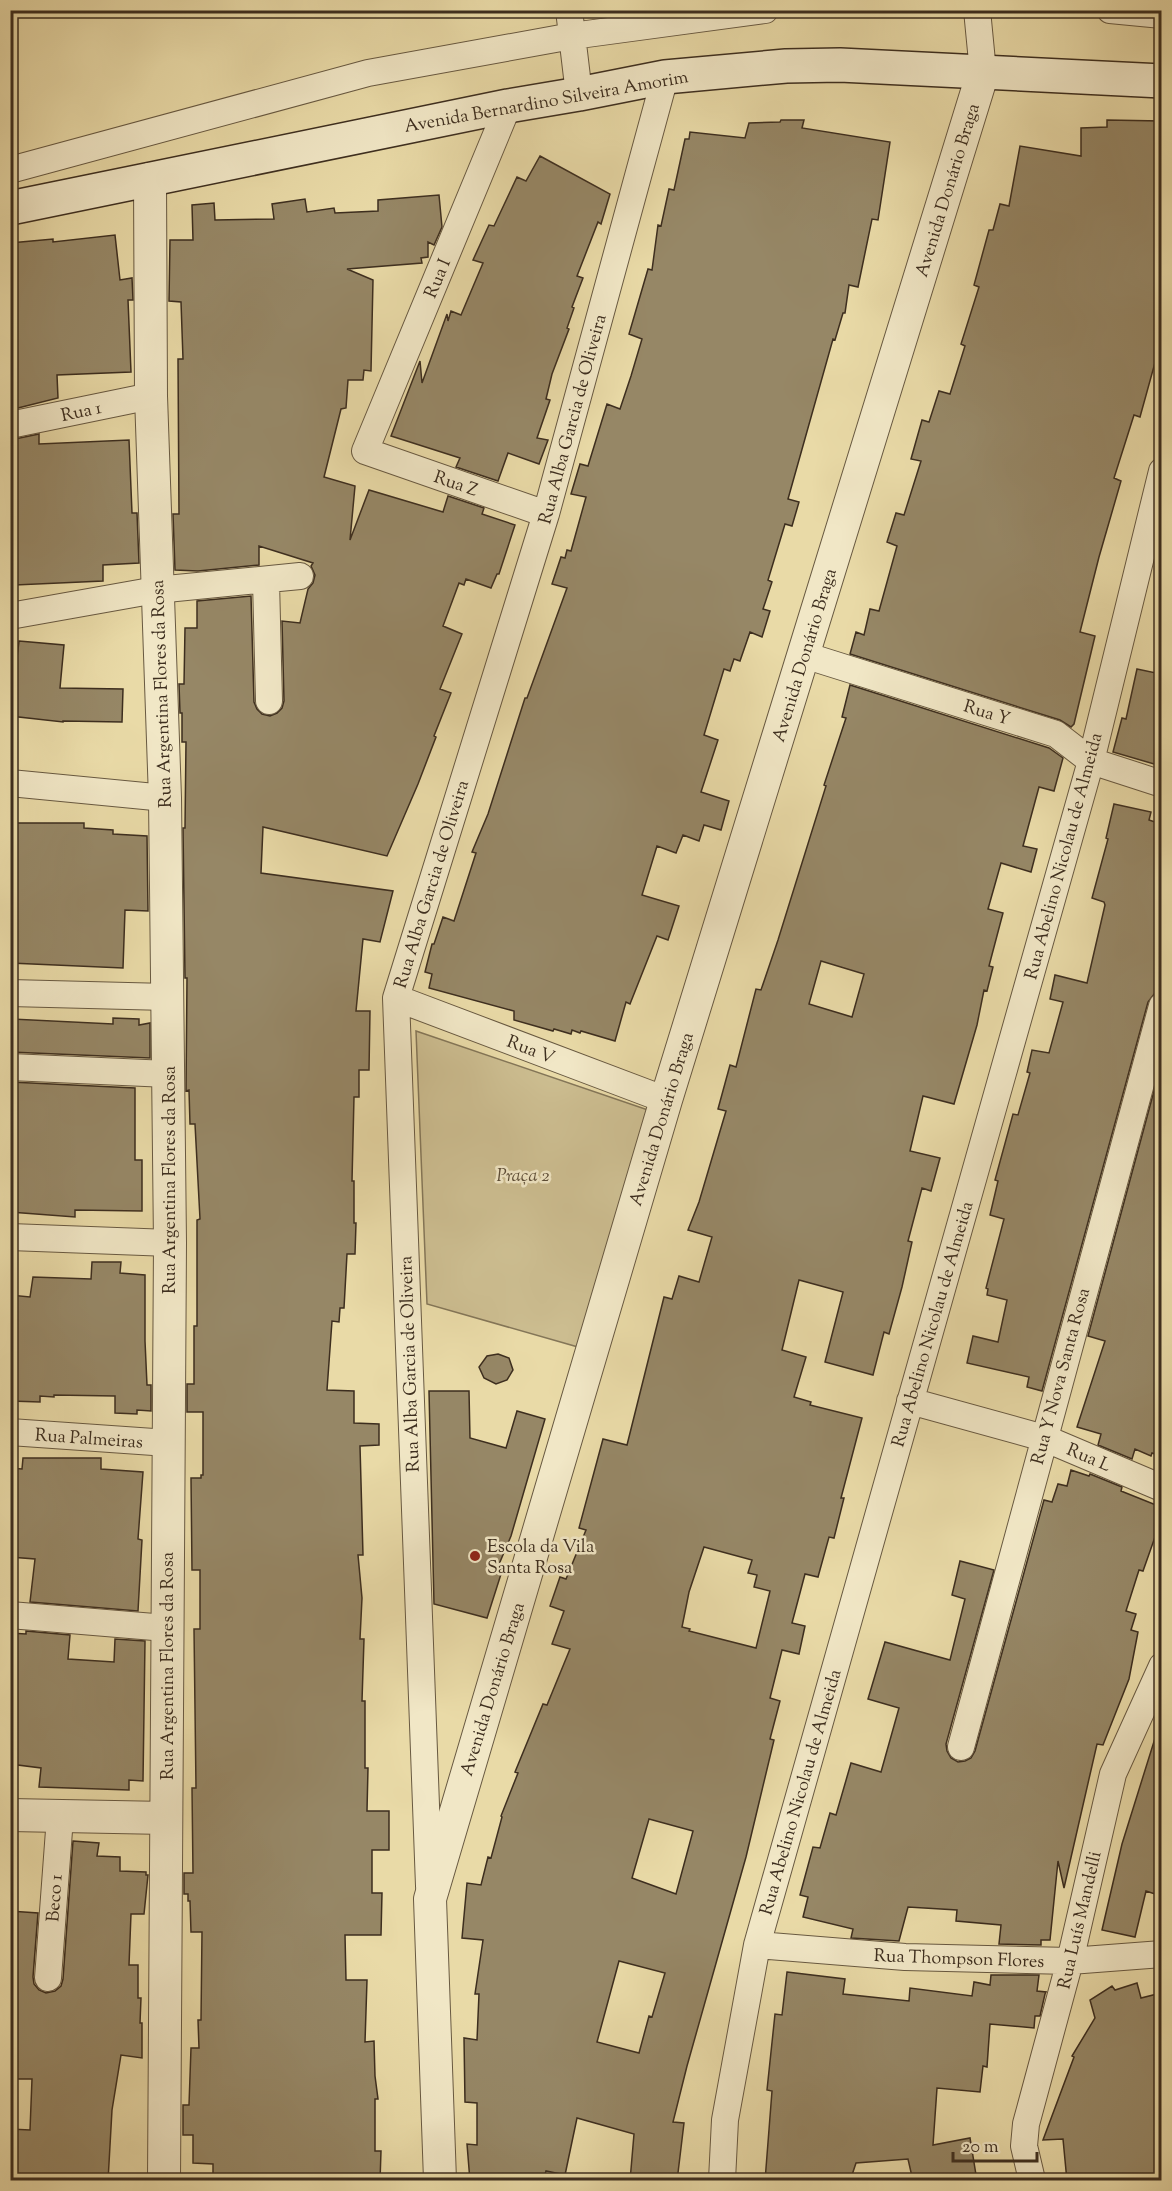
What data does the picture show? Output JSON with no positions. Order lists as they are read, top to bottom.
{
  "streets": {
    "main road": ["Avenida Bernardino Silveira Amorim"],
    "street": [
      "Avenida Donário Braga",
      "Rua I",
      "Rua 1",
      "Rua Alba Garcia de Oliveira",
      "Rua Z",
      "Rua Argentina Flores da Rosa",
      "Rua Y",
      "Rua Abelino Nicolau de Almeida",
      "Rua V",
      "Rua Y Nova Santa Rosa",
      "Rua Palmeiras",
      "Rua L",
      "Beco 1",
      "Rua Luís Mandelli",
      "Rua Thompson Flores"
    ]
  },
  "crossings": [
    ["Avenida Bernardino Silveira Amorim", "Avenida Donário Braga"],
    ["Avenida Bernardino Silveira Amorim", "Rua I"],
    ["Avenida Bernardino Silveira Amorim", "Rua Alba Garcia de Oliveira"],
    ["Avenida Bernardino Silveira Amorim", "Rua Argentina Flores da Rosa"],
    ["Avenida Donário Braga", "Rua Alba Garcia de Oliveira"],
    ["Avenida Donário Braga", "Rua Y"],
    ["Avenida Donário Braga", "Rua V"],
    ["Rua I", "Rua Z"],
    ["Rua 1", "Rua Argentina Flores da Rosa"],
    ["Rua Alba Garcia de Oliveira", "Rua Z"],
    ["Rua Alba Garcia de Oliveira", "Rua V"],
    ["Rua Argentina Flores da Rosa", "Rua Palmeiras"],
    ["Rua Y", "Rua Abelino Nicolau de Almeida"],
    ["Rua Abelino Nicolau de Almeida", "Rua L"],
    ["Rua Abelino Nicolau de Almeida", "Rua Thompson Flores"],
    ["Rua Y Nova Santa Rosa", "Rua L"],
    ["Rua Luís Mandelli", "Rua Thompson Flores"]
  ],
  "parks": ["Praça 2"],
  "places": ["Escola da Vila Santa Rosa"],
  "scale_bar": "20 m"
}
